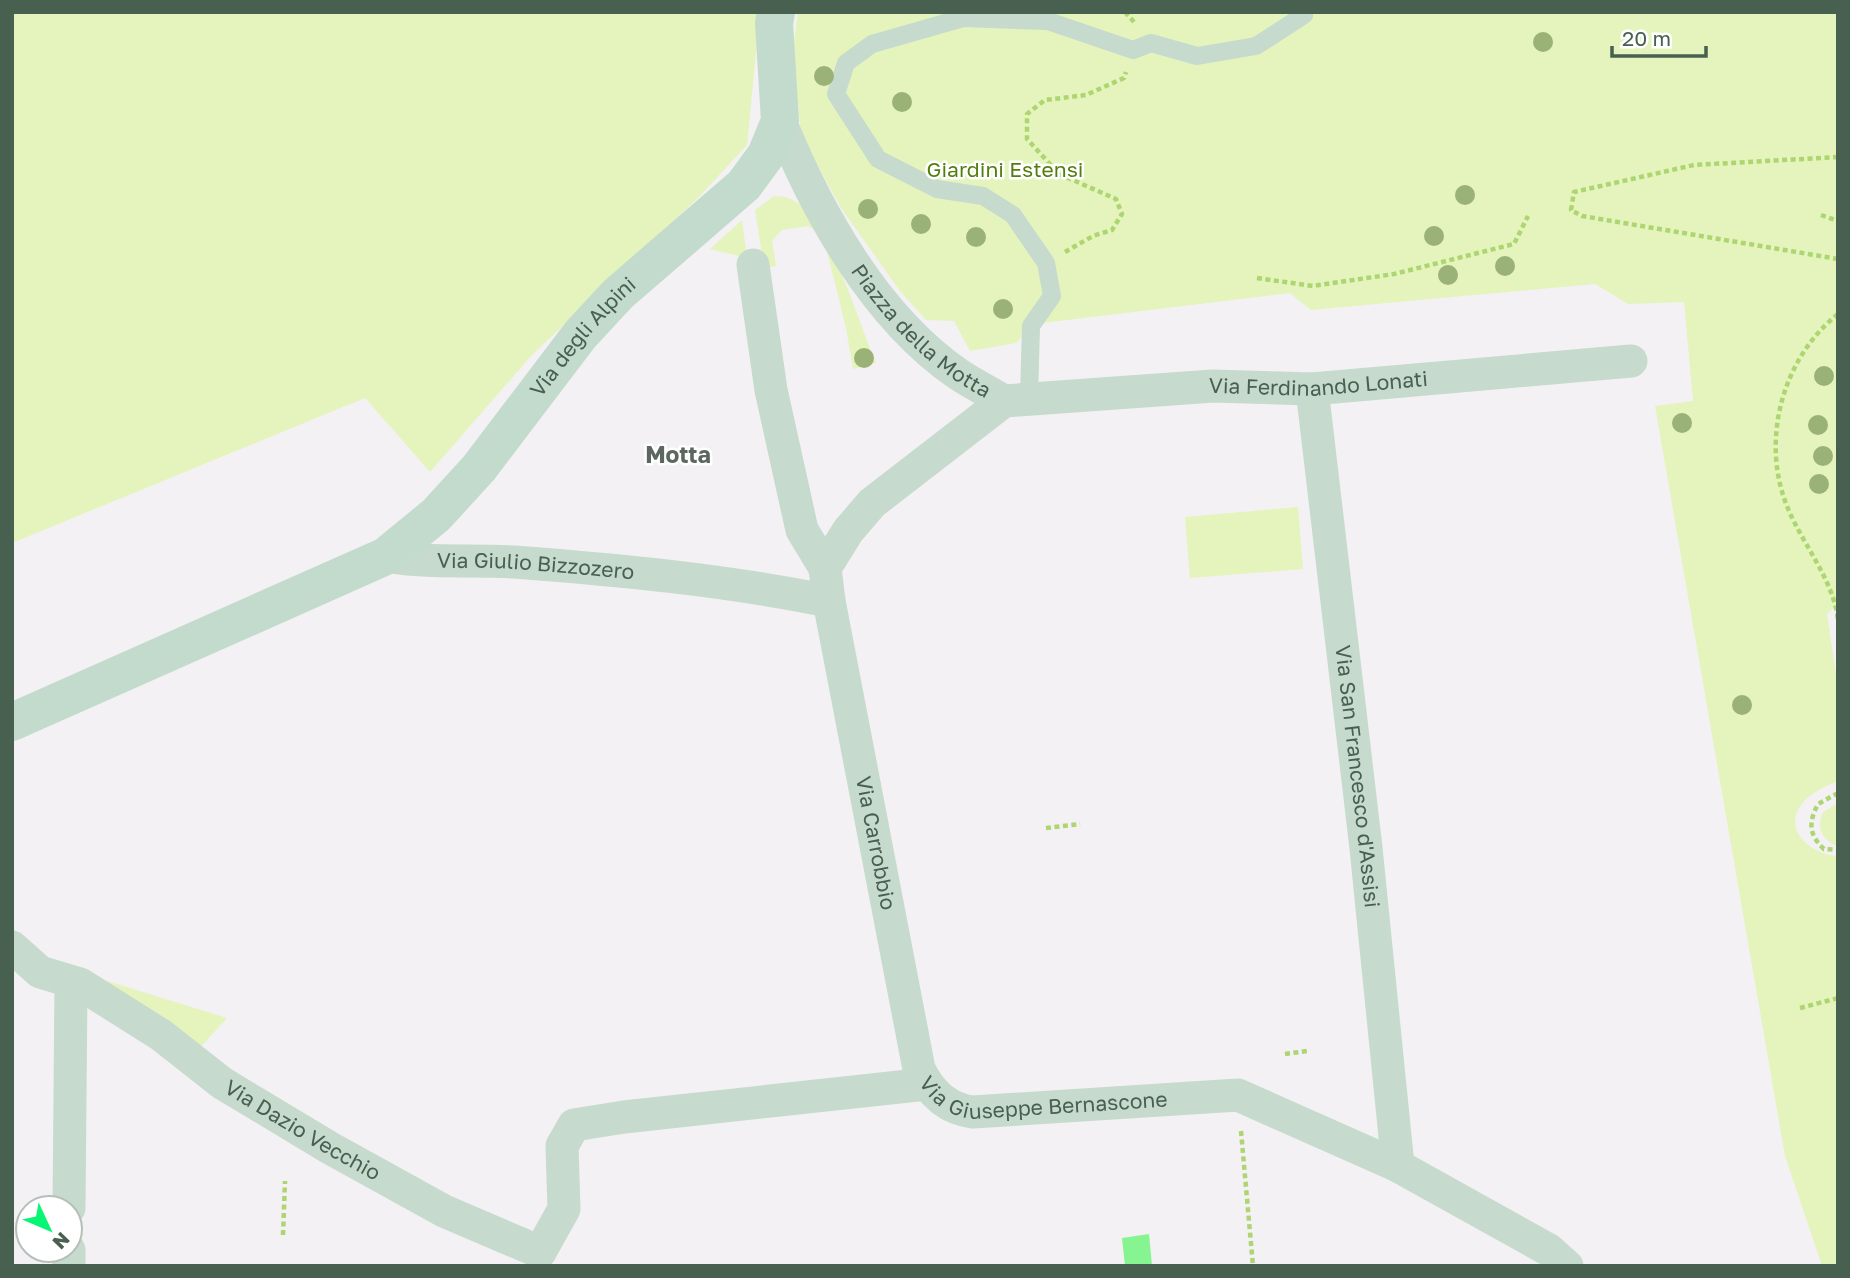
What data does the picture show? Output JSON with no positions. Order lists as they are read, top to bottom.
{
  "streets": {
    "main road": ["Via degli Alpini"],
    "street": [
      "Piazza della Motta",
      "Via Ferdinando Lonati",
      "Via Giulio Bizzozero",
      "Via San Francesco d'Assisi",
      "Via Carrobbio",
      "Via Giuseppe Bernascone",
      "Via Dazio Vecchio"
    ]
  },
  "crossings": [
    ["Piazza della Motta", "Via degli Alpini"],
    ["Piazza della Motta", "Via Ferdinando Lonati"],
    ["Via degli Alpini", "Via Giulio Bizzozero"],
    ["Via Ferdinando Lonati", "Via San Francesco d'Assisi"],
    ["Via Giulio Bizzozero", "Via Carrobbio"],
    ["Via San Francesco d'Assisi", "Via Giuseppe Bernascone"],
    ["Via Carrobbio", "Via Giuseppe Bernascone"],
    ["Via Giuseppe Bernascone", "Via Dazio Vecchio"]
  ],
  "districts": ["Motta"],
  "parks": ["Giardini Estensi"],
  "scale_bar": "20 m",
  "north": "bottom right"
}
